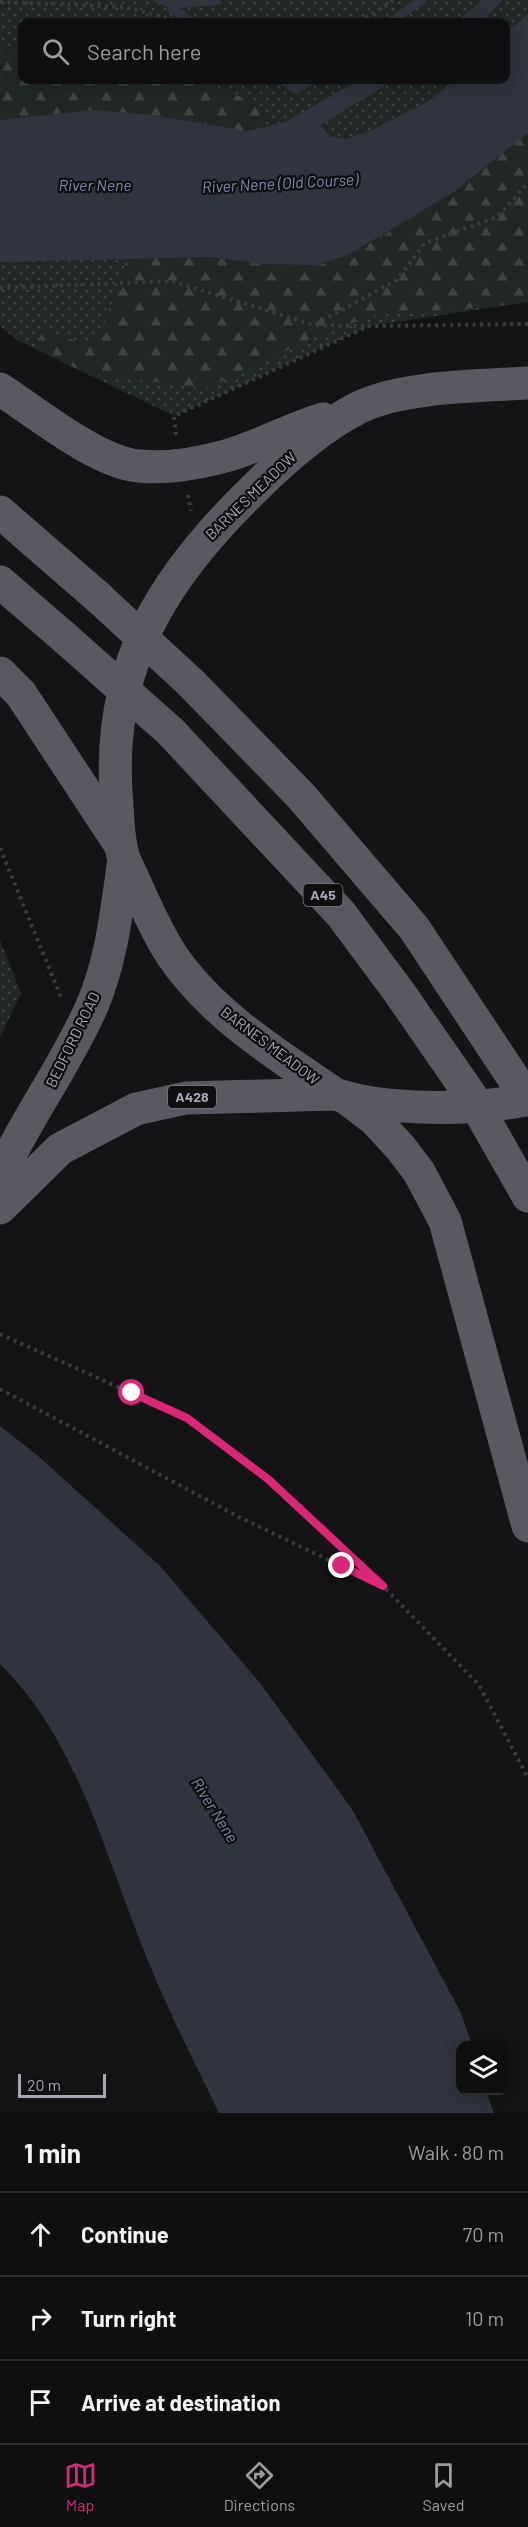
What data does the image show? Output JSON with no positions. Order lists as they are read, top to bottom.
{
  "streets": {
    "highway": [
      "BARNES MEADOW",
      "A45",
      "BEDFORD ROAD",
      "A428"
    ]
  },
  "crossings": [
    ["BARNES MEADOW", "BEDFORD ROAD"],
    ["BARNES MEADOW", "A428"]
  ],
  "water": ["River Nene (Old Course)", "River Nene"],
  "scale_bar": "20 m",
  "page": {
    "search": "Search here",
    "scale": "20 m",
    "heading": ["1 min", "Walk · 80 m"],
    "list": [
      ["Continue", "70 m"],
      ["Turn right", "10 m"],
      "Arrive at destination"
    ],
    "nav": ["Map", "Directions", "Saved"]
  }
}
